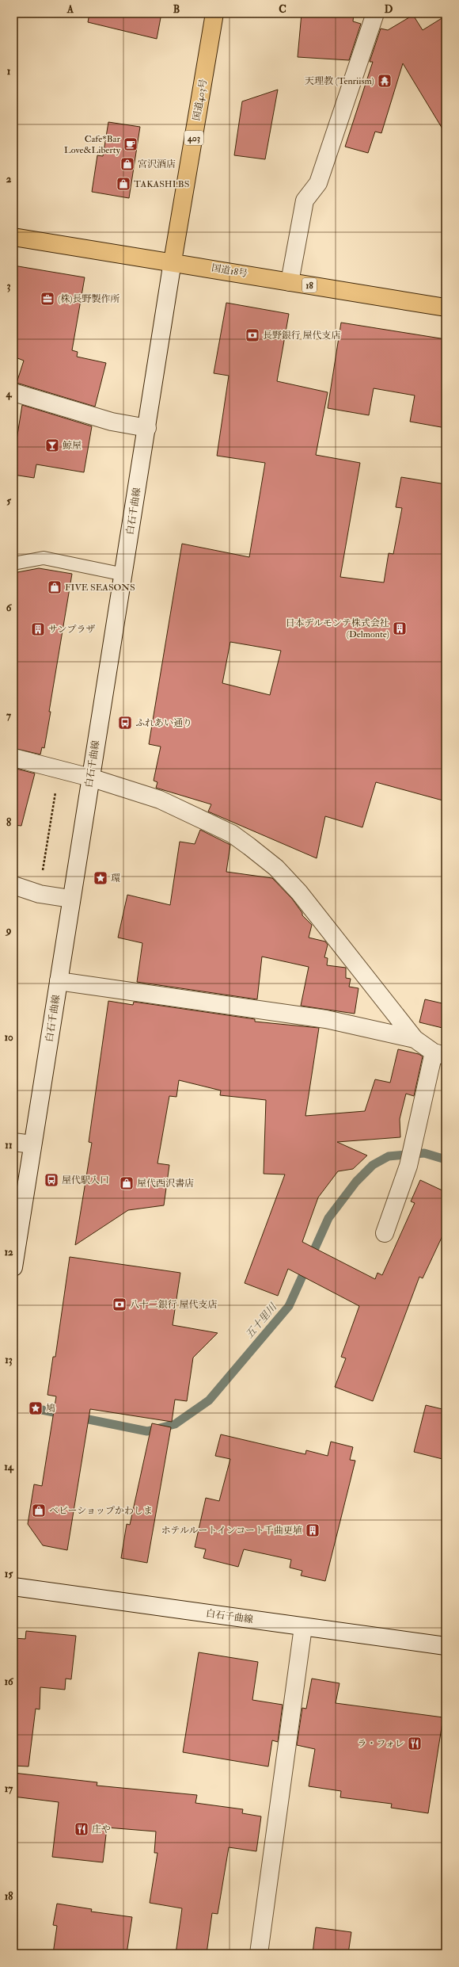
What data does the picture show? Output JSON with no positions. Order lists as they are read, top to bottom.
{
  "streets": {
    "highway": [
      "国道403号",
      "403",
      "国道18号",
      "18"
    ],
    "street": ["白石千曲線"]
  },
  "crossings": [
    ["国道403号", "国道18号"],
    ["国道403号", "白石千曲線"],
    ["国道18号", "白石千曲線"]
  ],
  "water": ["五十里川"],
  "places": {
    "temple": ["天理教 (Tenriism)"],
    "cafe": ["Cafe*Bar Love&Liberty"],
    "shop": [
      "宮沢酒店",
      "TAKASHI.BS",
      "FIVE SEASONS",
      "屋代西沢書店",
      "ベビーショップかわしま"
    ],
    "office": ["(株)長野製作所"],
    "bank": ["長野銀行 屋代支店", "八十二銀行 屋代支店"],
    "bar": ["鯨屋"],
    "building": ["日本デルモンテ株式会社 (Delmonte)", "サンプラザ", "ホテルルートインコート千曲更埴"],
    "bus stop": ["ふれあい通り", "屋代駅入口"],
    "place": ["環", "鳩"],
    "restaurant": ["ラ・フォレ", "庄や"]
  },
  "grid": {
    "columns": [
      "A",
      "B",
      "C",
      "D"
    ],
    "rows": [
      "1",
      "2",
      "3",
      "4",
      "5",
      "6",
      "7",
      "8",
      "9",
      "10",
      "11",
      "12",
      "13",
      "14",
      "15",
      "16",
      "17",
      "18"
    ]
  }
}
